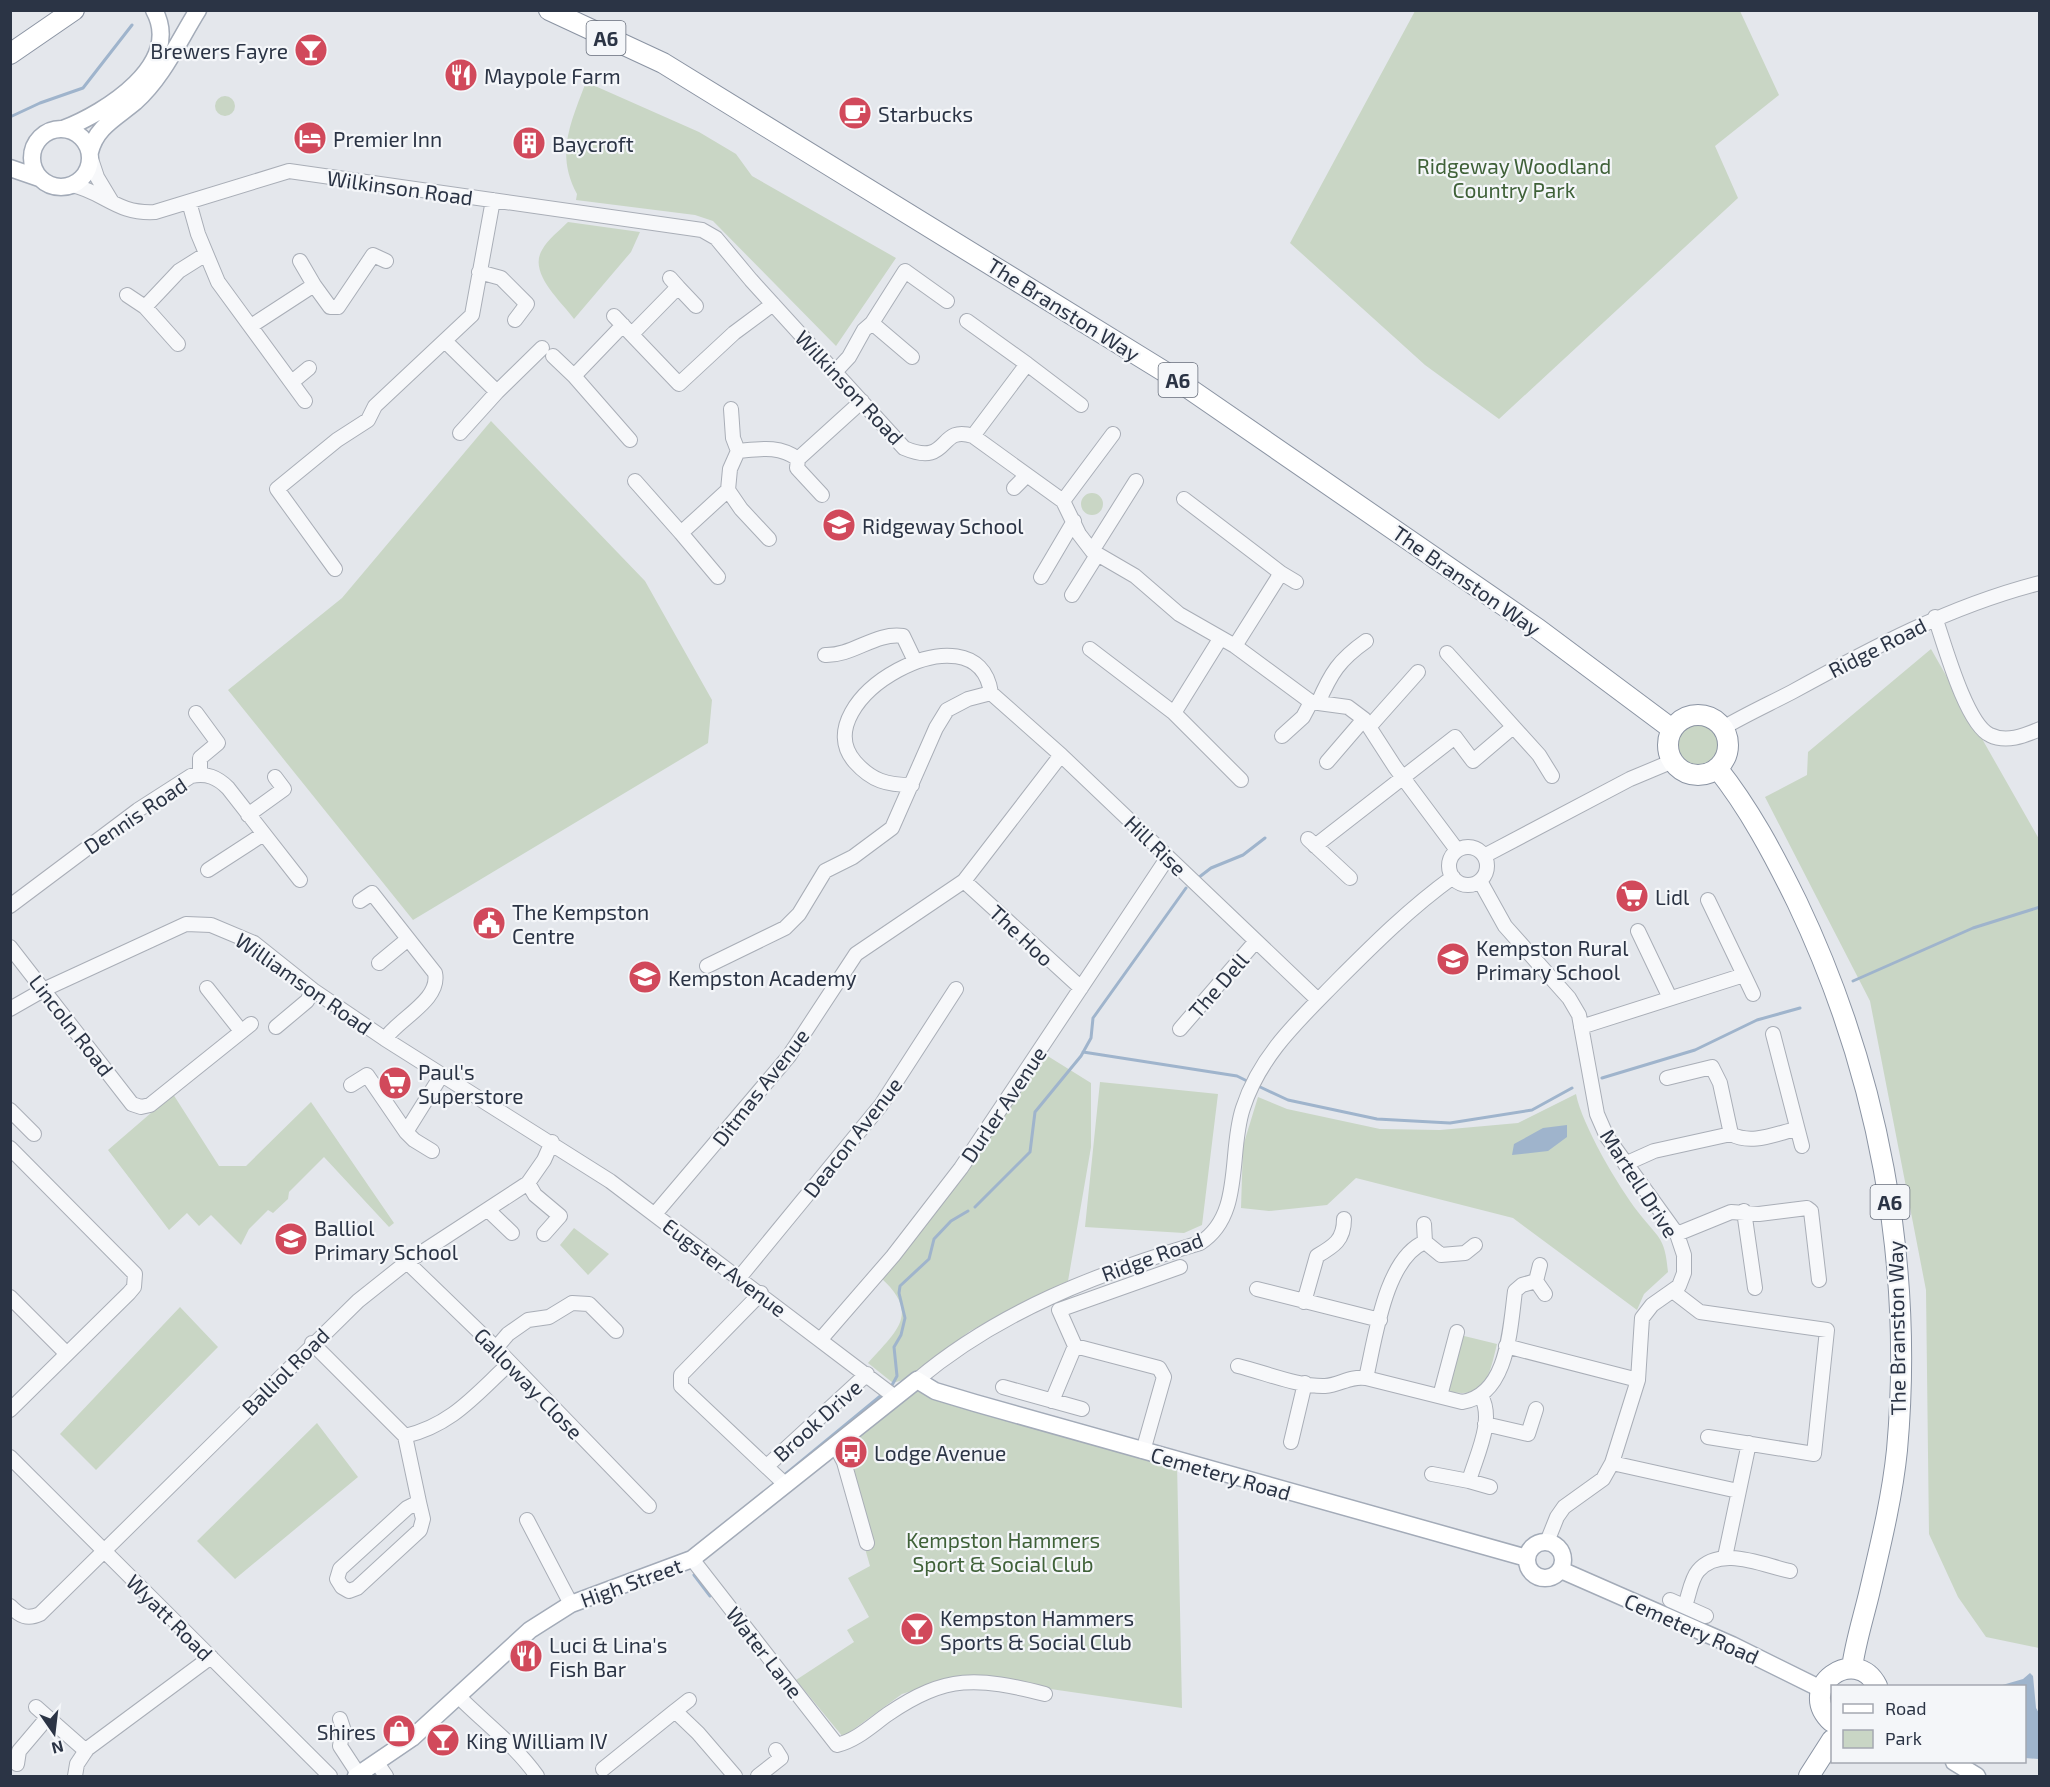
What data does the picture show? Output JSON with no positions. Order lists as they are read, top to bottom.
{
  "streets": {
    "highway": ["A6", "The Branston Way"],
    "main road": ["Cemetery Road", "High Street"],
    "street": [
      "Wilkinson Road",
      "Ridge Road",
      "Dennis Road",
      "Hill Rise",
      "The Hoo",
      "Williamson Road",
      "The Dell",
      "Lincoln Road",
      "Ditmas Avenue",
      "Durler Avenue",
      "Deacon Avenue",
      "Martell Drive",
      "Eugster Avenue",
      "Balliol Road",
      "Galloway Close",
      "Brook Drive",
      "Wyatt Road",
      "Water Lane"
    ]
  },
  "crossings": [
    ["The Branston Way", "Ridge Road"],
    ["Ridge Road", "Hill Rise"],
    ["Ridge Road", "Martell Drive"],
    ["Ridge Road", "Eugster Avenue"],
    ["Ridge Road", "Cemetery Road"],
    ["Ridge Road", "High Street"],
    ["Hill Rise", "The Dell"],
    ["Hill Rise", "Ditmas Avenue"],
    ["Hill Rise", "Durler Avenue"],
    ["The Hoo", "Ditmas Avenue"],
    ["The Hoo", "Durler Avenue"],
    ["Williamson Road", "Lincoln Road"],
    ["Williamson Road", "Eugster Avenue"],
    ["Williamson Road", "Balliol Road"],
    ["Ditmas Avenue", "Eugster Avenue"],
    ["Durler Avenue", "Eugster Avenue"],
    ["Deacon Avenue", "Eugster Avenue"],
    ["Eugster Avenue", "Balliol Road"],
    ["Eugster Avenue", "Brook Drive"],
    ["Eugster Avenue", "Cemetery Road"],
    ["Eugster Avenue", "High Street"],
    ["Balliol Road", "Galloway Close"],
    ["Balliol Road", "Wyatt Road"],
    ["Cemetery Road", "High Street"],
    ["High Street", "Water Lane"]
  ],
  "parks": ["Ridgeway Woodland Country Park", "Kempston Hammers Sport & Social Club"],
  "places": {
    "bar": ["Brewers Fayre", "Kempston Hammers Sports & Social Club", "King William IV"],
    "restaurant": ["Maypole Farm", "Luci & Lina's Fish Bar"],
    "cafe": ["Starbucks"],
    "hotel": ["Premier Inn"],
    "building": ["Baycroft"],
    "school or university": [
      "Ridgeway School",
      "Kempston Rural Primary School",
      "Kempston Academy",
      "Balliol Primary School"
    ],
    "supermarket": ["Lidl", "Paul's Superstore"],
    "public building": ["The Kempston Centre"],
    "bus stop": ["Lodge Avenue"],
    "shop": ["Shires"]
  },
  "legend": ["Road", "Park"],
  "north": "bottom"
}
